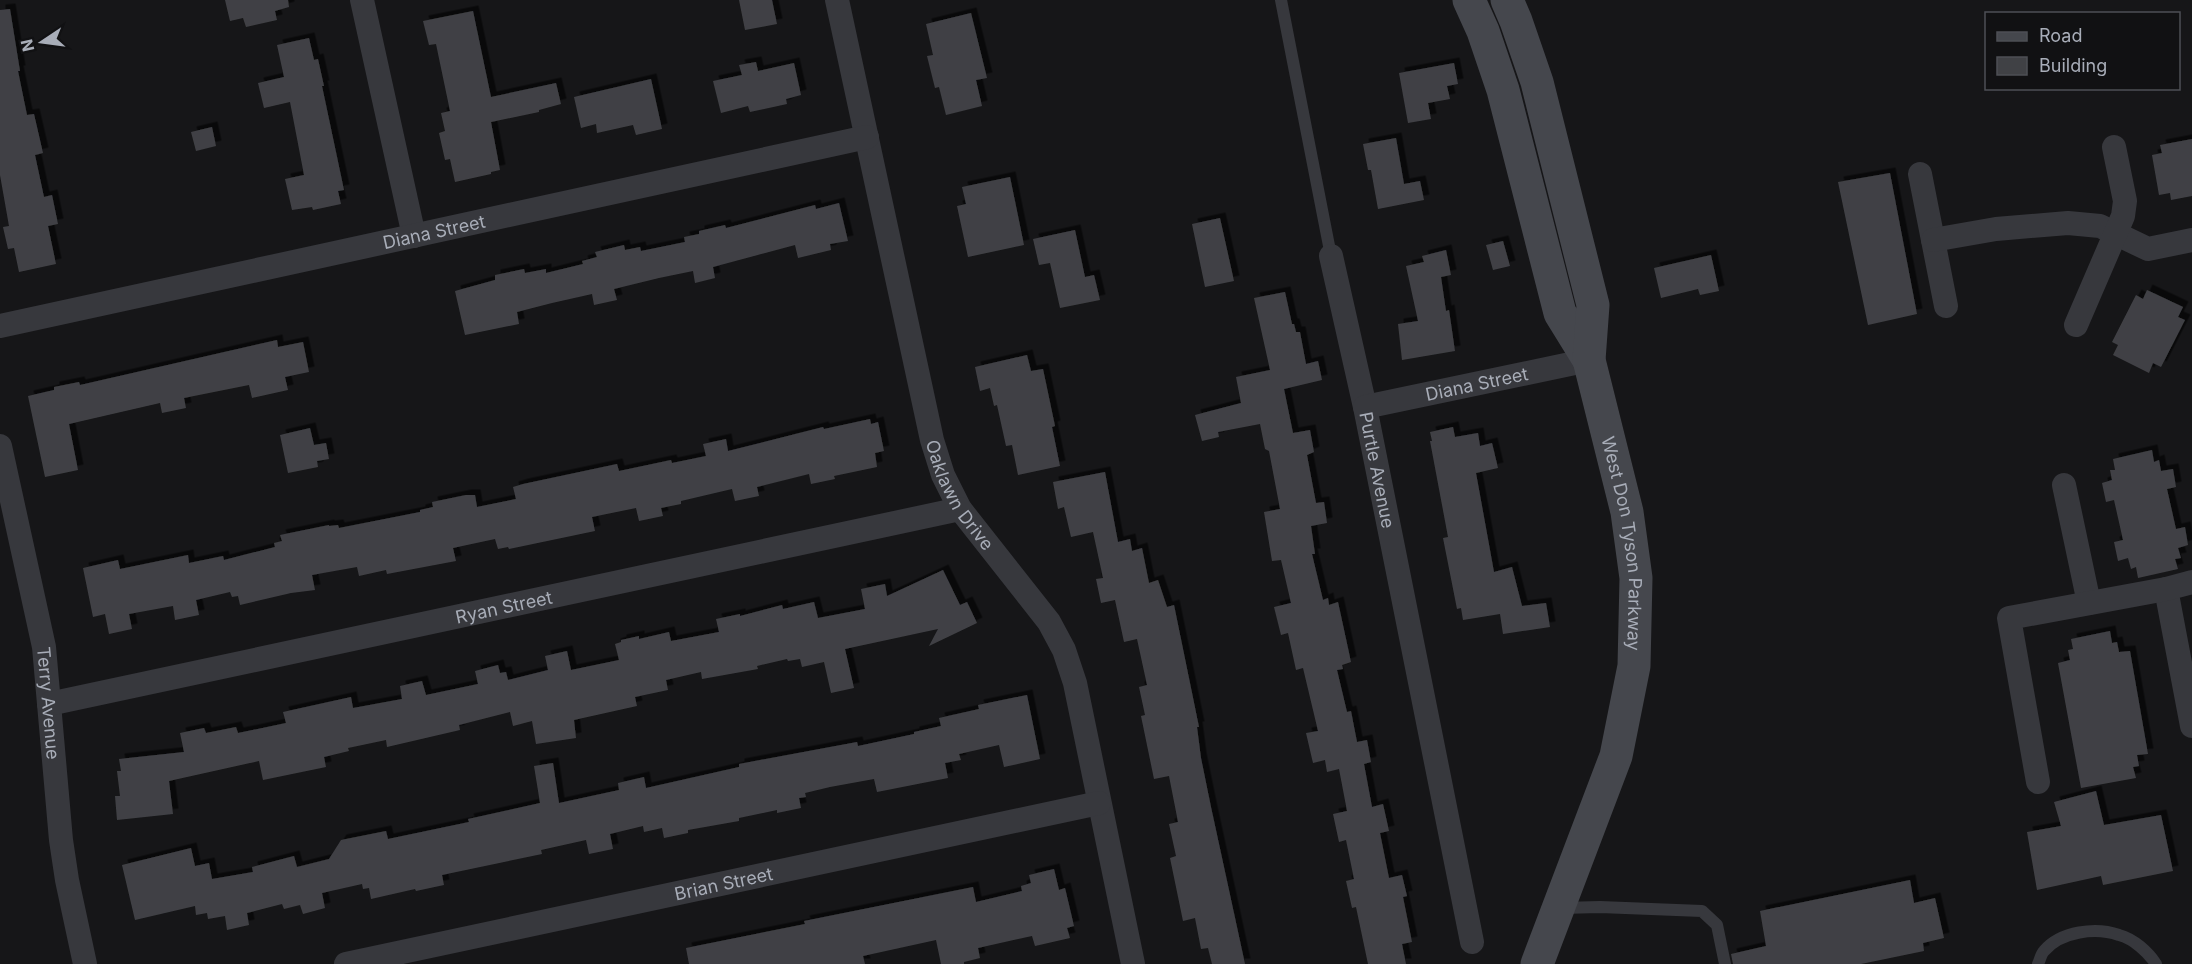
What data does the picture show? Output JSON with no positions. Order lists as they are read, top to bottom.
{
  "streets": {
    "main road": ["West Don Tyson Parkway"],
    "street": [
      "Diana Street",
      "Purtle Avenue",
      "Oaklawn Drive",
      "Ryan Street",
      "Terry Avenue",
      "Brian Street"
    ]
  },
  "crossings": [
    ["Diana Street", "Purtle Avenue"],
    ["Diana Street", "Oaklawn Drive"],
    ["Diana Street", "West Don Tyson Parkway"],
    ["Oaklawn Drive", "Ryan Street"],
    ["Oaklawn Drive", "Brian Street"],
    ["Ryan Street", "Terry Avenue"]
  ],
  "legend": ["Road", "Building"],
  "north": "left"
}
